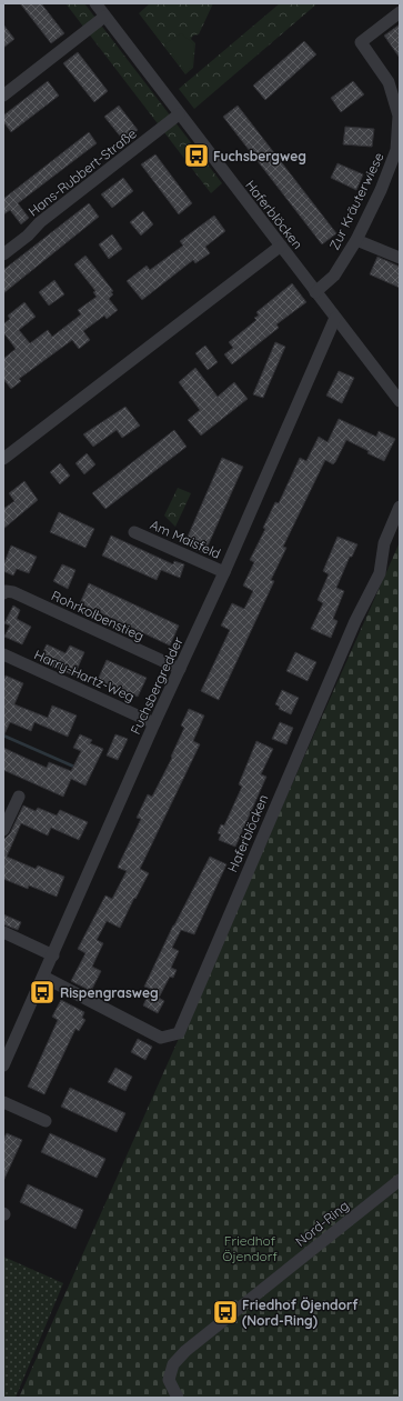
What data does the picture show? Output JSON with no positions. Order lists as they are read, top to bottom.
{
  "streets": {
    "street": [
      "Hans-Rubbert-Straße",
      "Zur Kräuterwiese",
      "Haferblöcken",
      "Am Maisfeld",
      "Rohrkolbenstieg",
      "Harry-Hartz-Weg",
      "Fuchsbergredder",
      "Nord-Ring"
    ]
  },
  "crossings": [
    ["Hans-Rubbert-Straße", "Haferblöcken"],
    ["Zur Kräuterwiese", "Haferblöcken"],
    ["Haferblöcken", "Fuchsbergredder"],
    ["Am Maisfeld", "Fuchsbergredder"],
    ["Rohrkolbenstieg", "Fuchsbergredder"],
    ["Harry-Hartz-Weg", "Fuchsbergredder"]
  ],
  "parks": ["Friedhof Öjendorf"],
  "places": {
    "bus stop": ["Fuchsbergweg", "Rispengrasweg", "Friedhof Öjendorf (Nord-Ring)"]
  }
}
